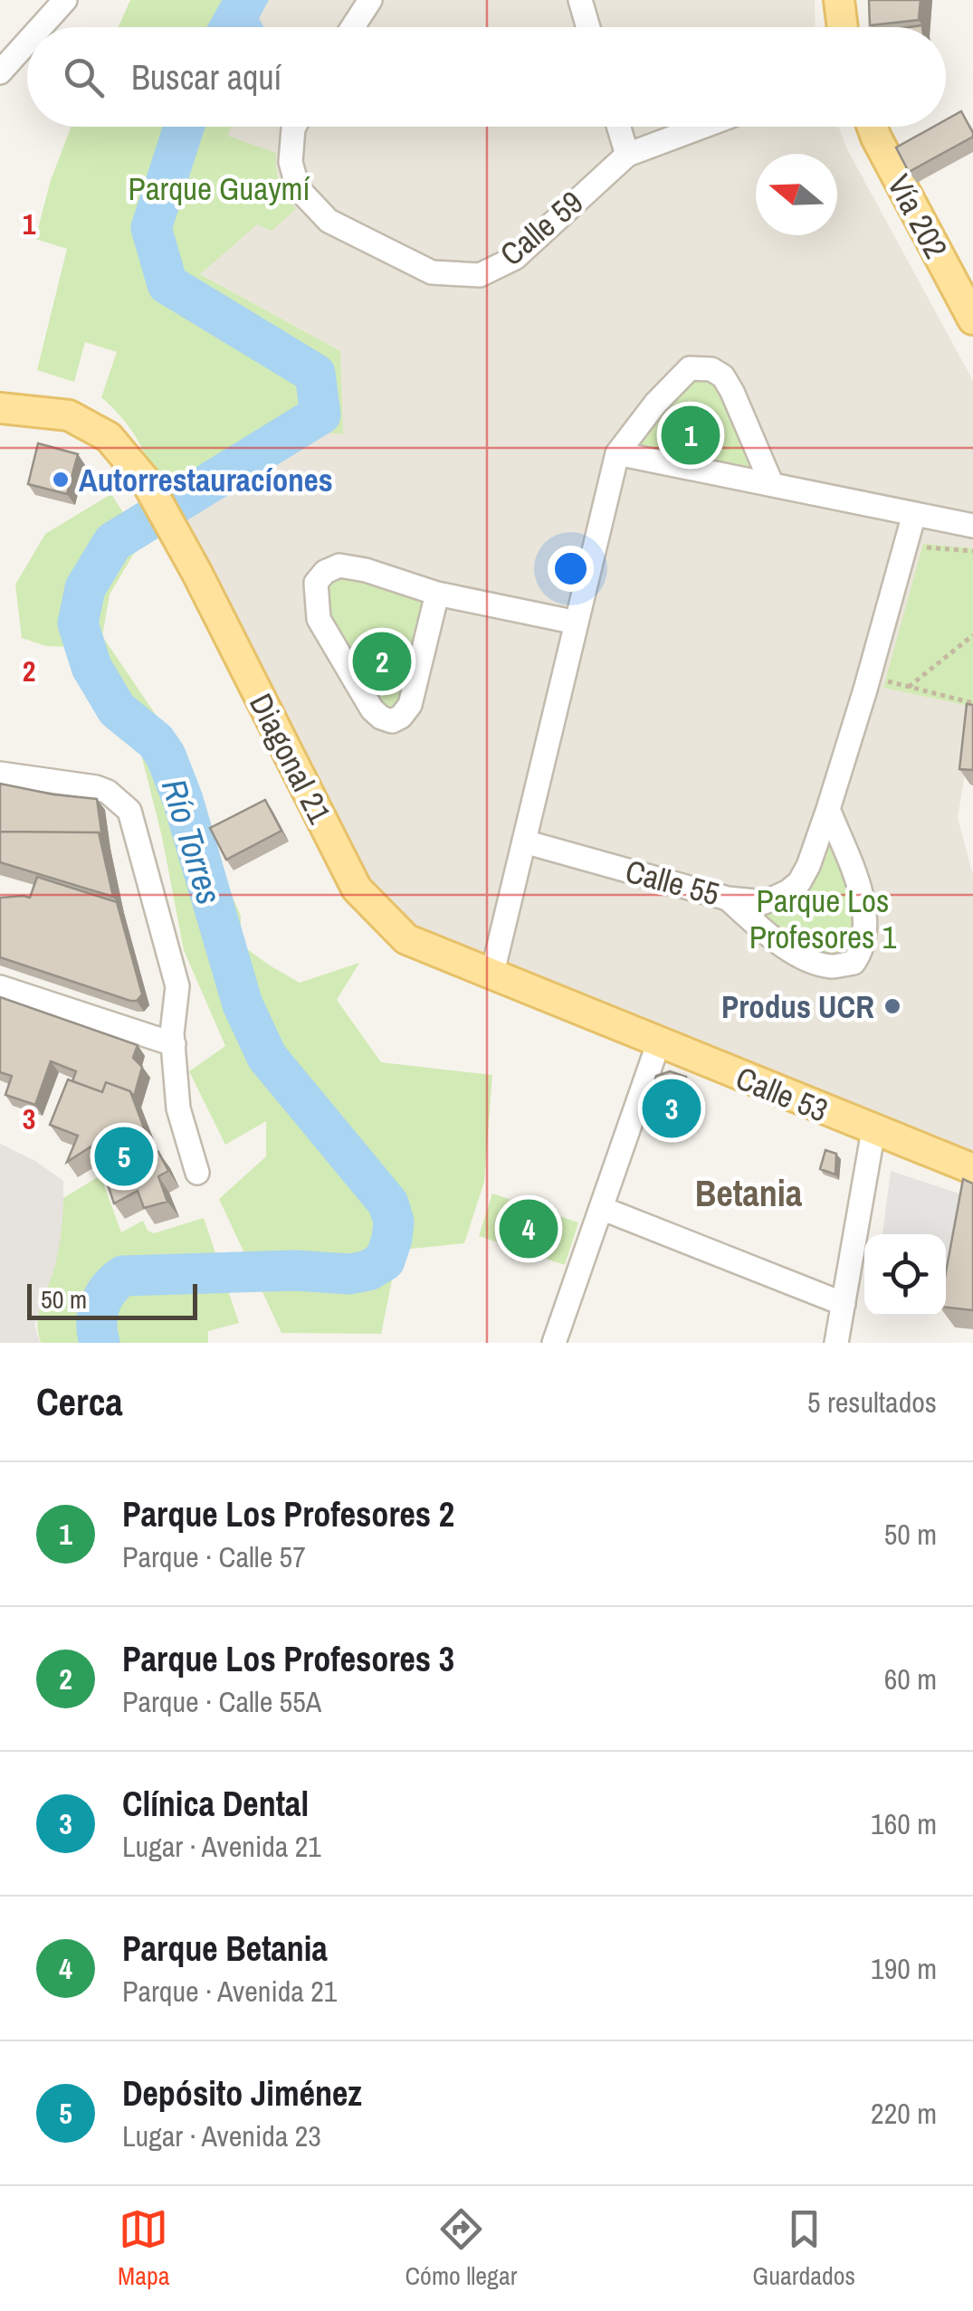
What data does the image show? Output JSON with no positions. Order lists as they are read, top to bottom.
{
  "streets": {
    "main road": ["Vía 202", "Diagonal 21", "Calle 53"],
    "street": ["Calle 59", "Calle 55"]
  },
  "crossings": [
    ["Diagonal 21", "Calle 53"]
  ],
  "districts": ["Betania"],
  "water": ["Río Torres"],
  "parks": ["Parque Guaymí", "Parque Los Profesores 1"],
  "places": ["Autorrestauracíones", "Produs UCR"],
  "scale_bar": "50 m",
  "north": "left",
  "page": {
    "search": "Buscar aquí",
    "pins": [
      "1",
      "2",
      "3",
      "5",
      "4"
    ],
    "scale": "50 m",
    "heading": ["Cerca", "5 resultados"],
    "list": [
      {
        "mark": "1",
        "name": "Parque Los Profesores 2",
        "note": "Parque · Calle 57",
        "value": "50 m"
      },
      {
        "mark": "2",
        "name": "Parque Los Profesores 3",
        "note": "Parque · Calle 55A",
        "value": "60 m"
      },
      {
        "mark": "3",
        "name": "Clínica Dental",
        "note": "Lugar · Avenida 21",
        "value": "160 m"
      },
      {
        "mark": "4",
        "name": "Parque Betania",
        "note": "Parque · Avenida 21",
        "value": "190 m"
      },
      {
        "mark": "5",
        "name": "Depósito Jiménez",
        "note": "Lugar · Avenida 23",
        "value": "220 m"
      }
    ],
    "nav": ["Mapa", "Cómo llegar", "Guardados"]
  },
  "grid": {
    "rows": ["1", "2", "3"]
  }
}
